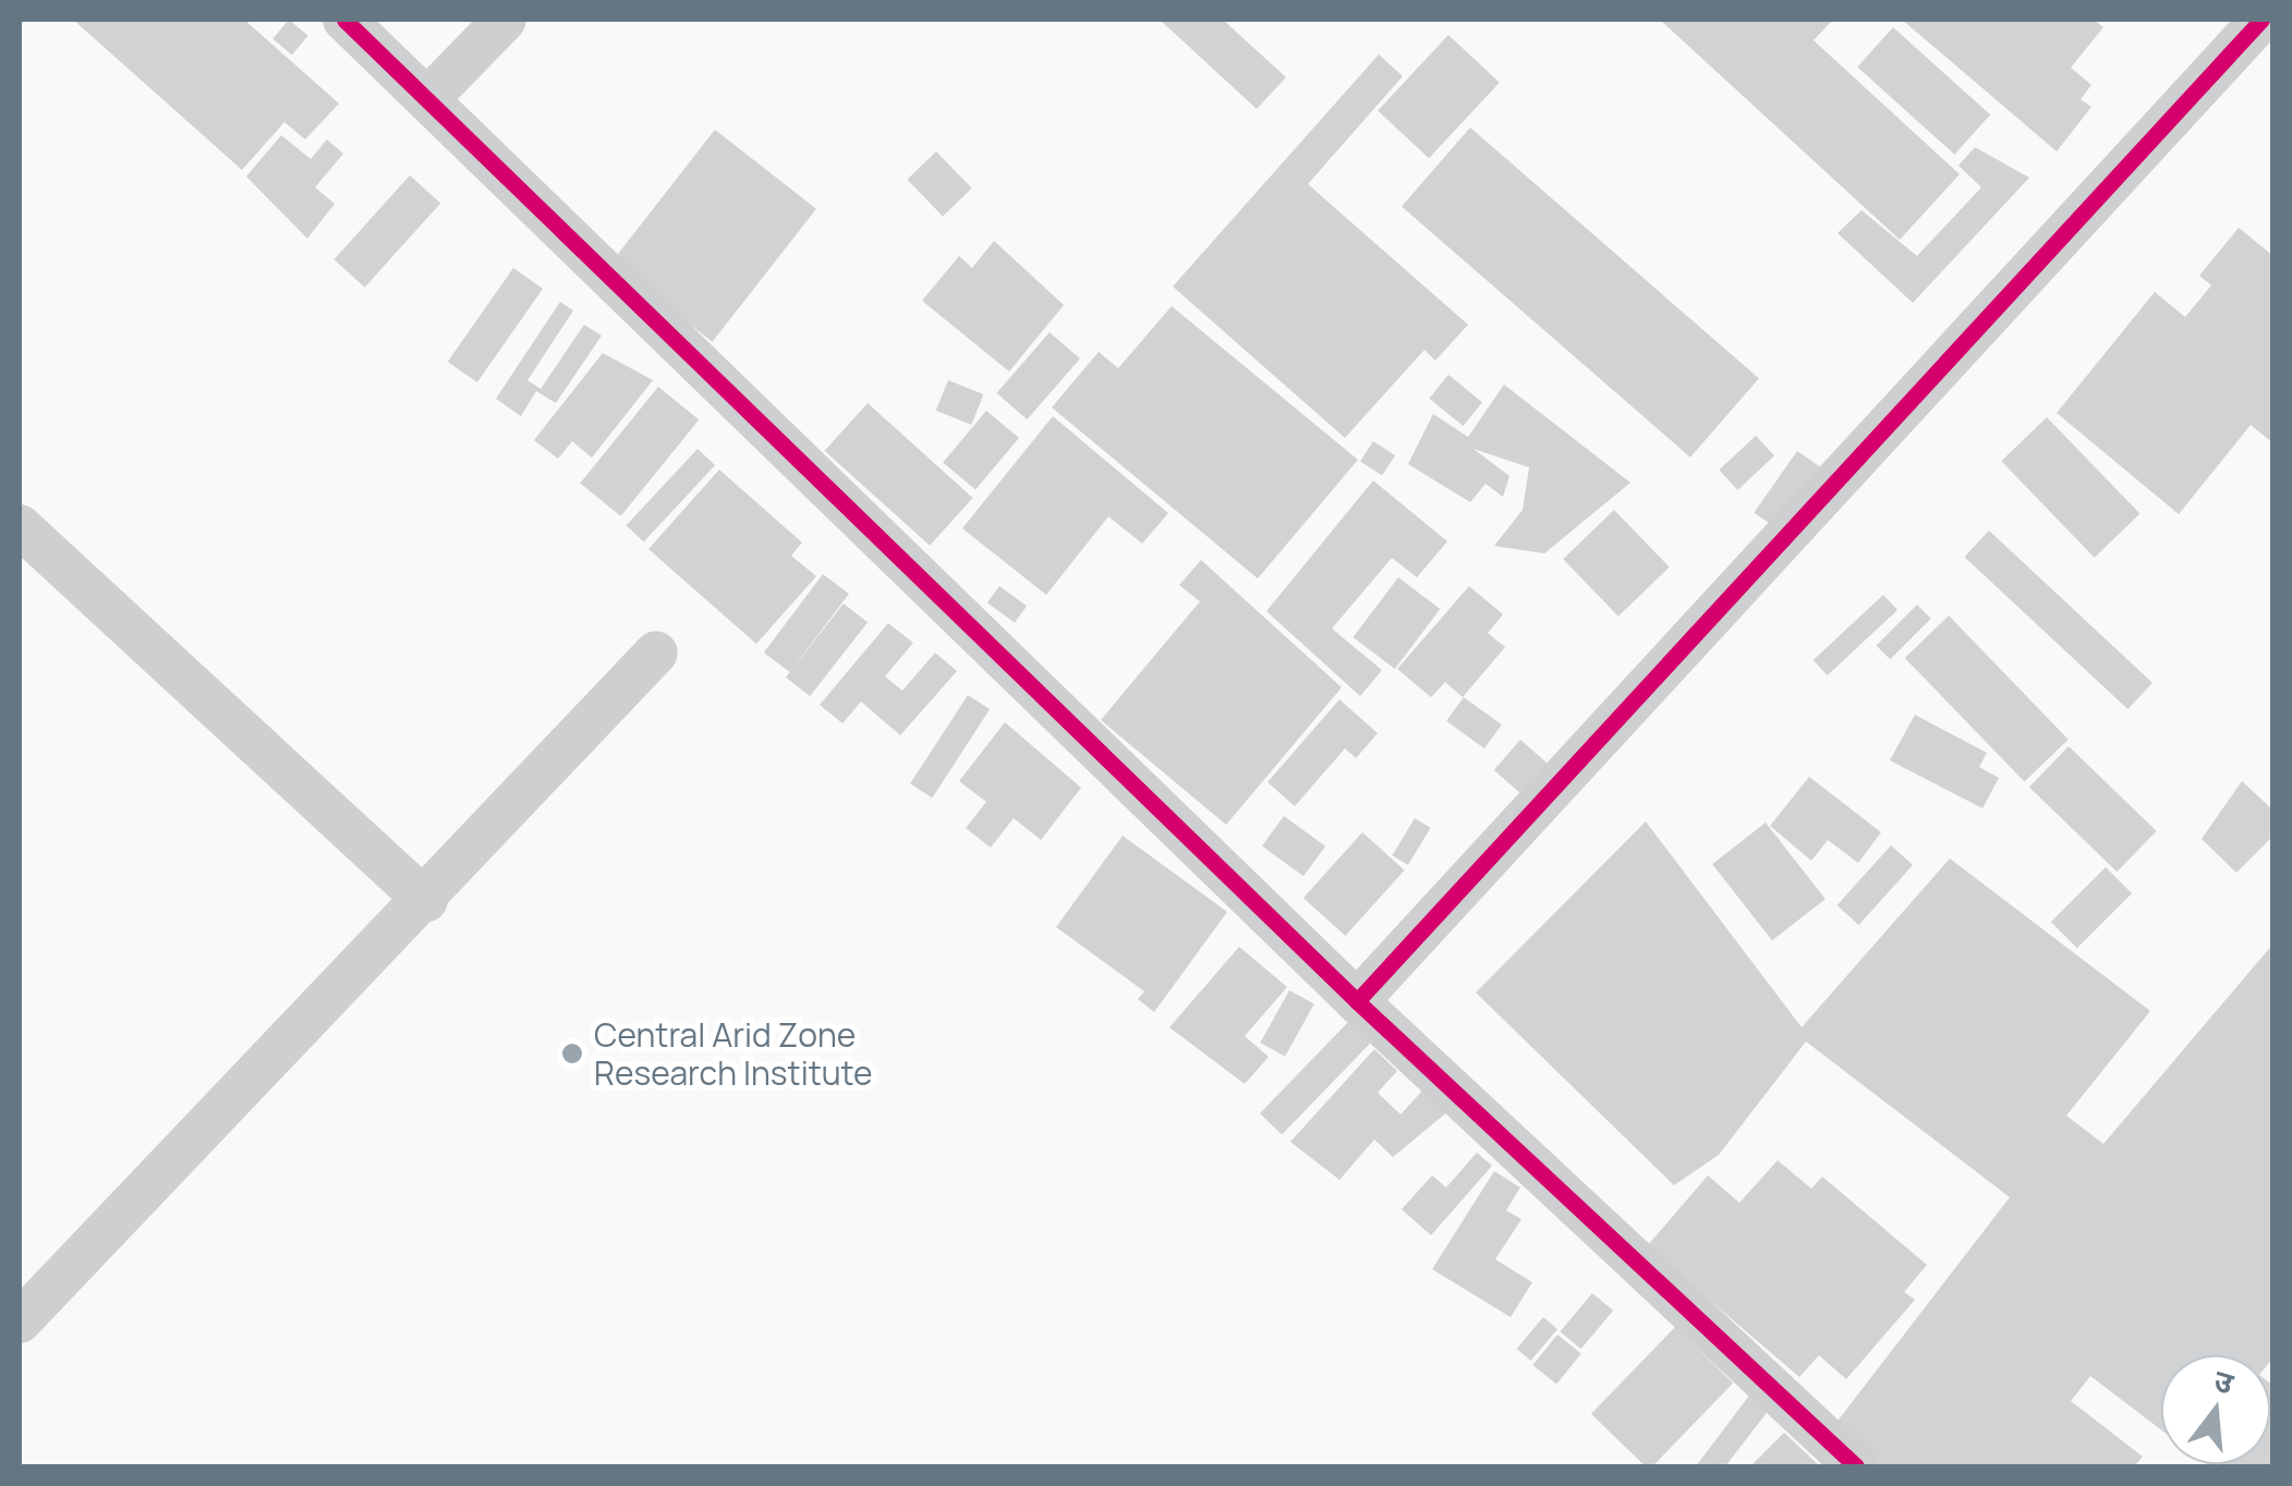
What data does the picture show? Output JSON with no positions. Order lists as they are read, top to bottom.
{
  "places": ["Central Arid Zone Research Institute"],
  "north": "top"
}
